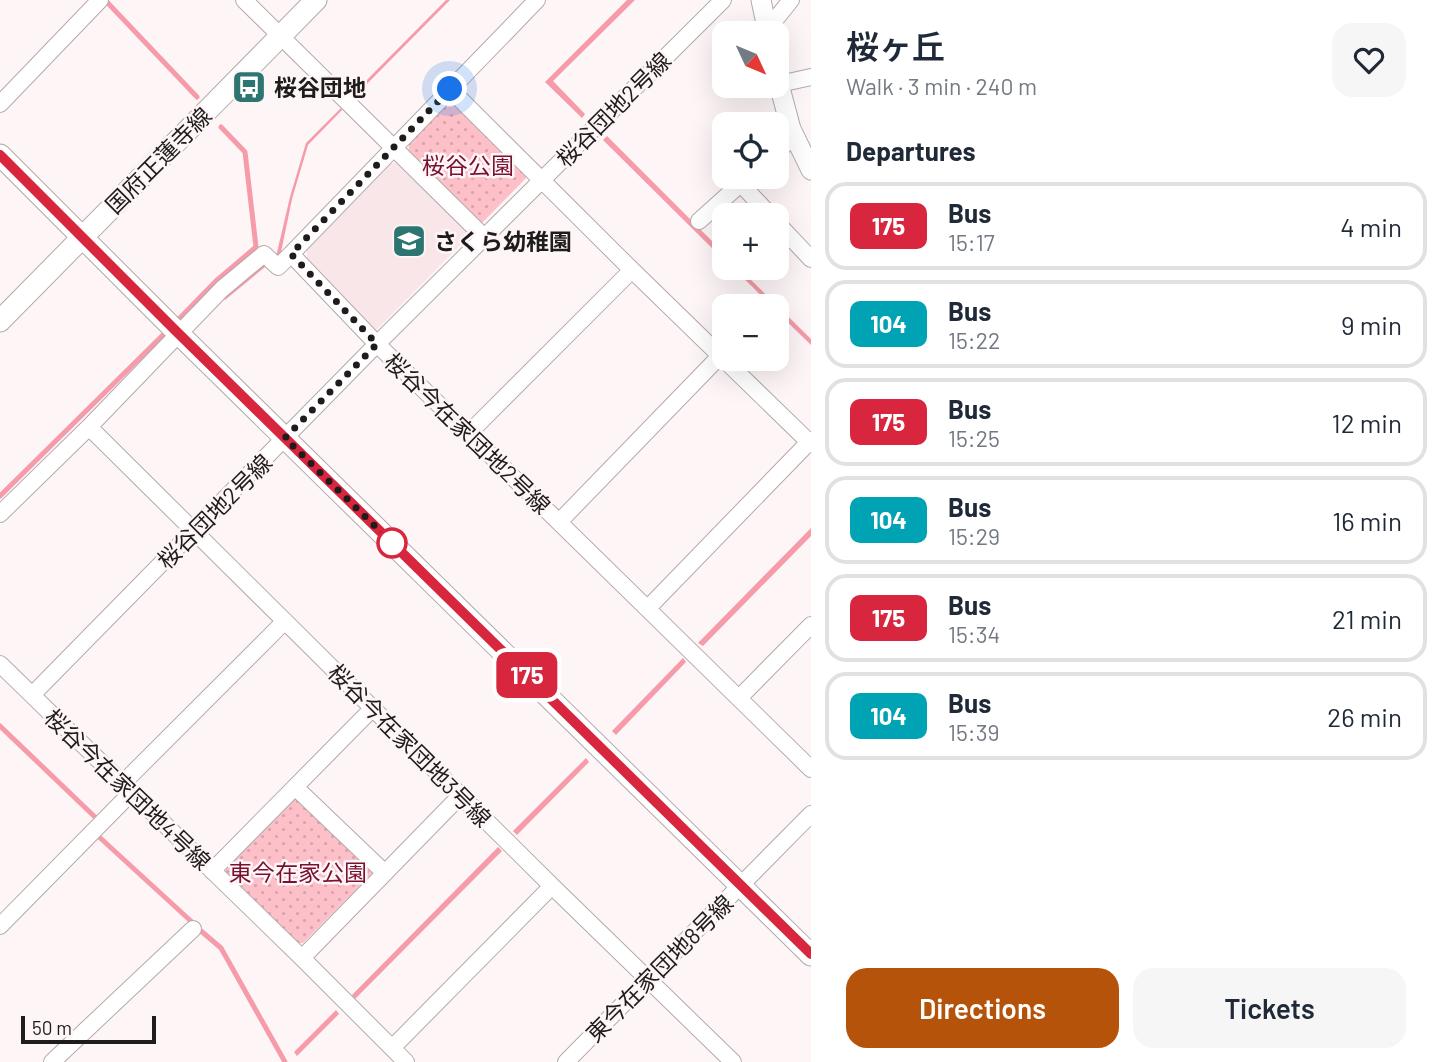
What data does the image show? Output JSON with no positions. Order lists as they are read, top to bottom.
{
  "streets": {
    "main road": ["国府正蓮寺線"],
    "street": [
      "桜谷団地2号線",
      "桜谷今在家団地2号線",
      "桜谷今在家団地3号線",
      "桜谷今在家団地4号線",
      "東今在家団地8号線"
    ]
  },
  "crossings": [
    ["桜谷団地2号線", "桜谷今在家団地2号線"],
    ["桜谷団地2号線", "桜谷今在家団地3号線"],
    ["桜谷団地2号線", "桜谷今在家団地4号線"],
    ["桜谷今在家団地3号線", "東今在家団地8号線"]
  ],
  "parks": ["桜谷公園", "東今在家公園"],
  "places": {
    "bus stop": ["桜谷団地"],
    "school or university": ["さくら幼稚園"]
  },
  "lines": ["bus line 175"],
  "scale_bar": "50 m",
  "north": "bottom right",
  "page": {
    "on_map": "175",
    "heading": [
      ["桜ヶ丘", "Walk · 3 min · 240 m"],
      "Departures"
    ],
    "map_buttons": ["+", "−"],
    "list": [
      {
        "mark": "175",
        "name": "Bus",
        "note": "15:17",
        "value": "4 min"
      },
      {
        "mark": "104",
        "name": "Bus",
        "note": "15:22",
        "value": "9 min"
      },
      {
        "mark": "175",
        "name": "Bus",
        "note": "15:25",
        "value": "12 min"
      },
      {
        "mark": "104",
        "name": "Bus",
        "note": "15:29",
        "value": "16 min"
      },
      {
        "mark": "175",
        "name": "Bus",
        "note": "15:34",
        "value": "21 min"
      },
      {
        "mark": "104",
        "name": "Bus",
        "note": "15:39",
        "value": "26 min"
      }
    ],
    "buttons": ["Directions", "Tickets"],
    "scale": "50 m"
  }
}
